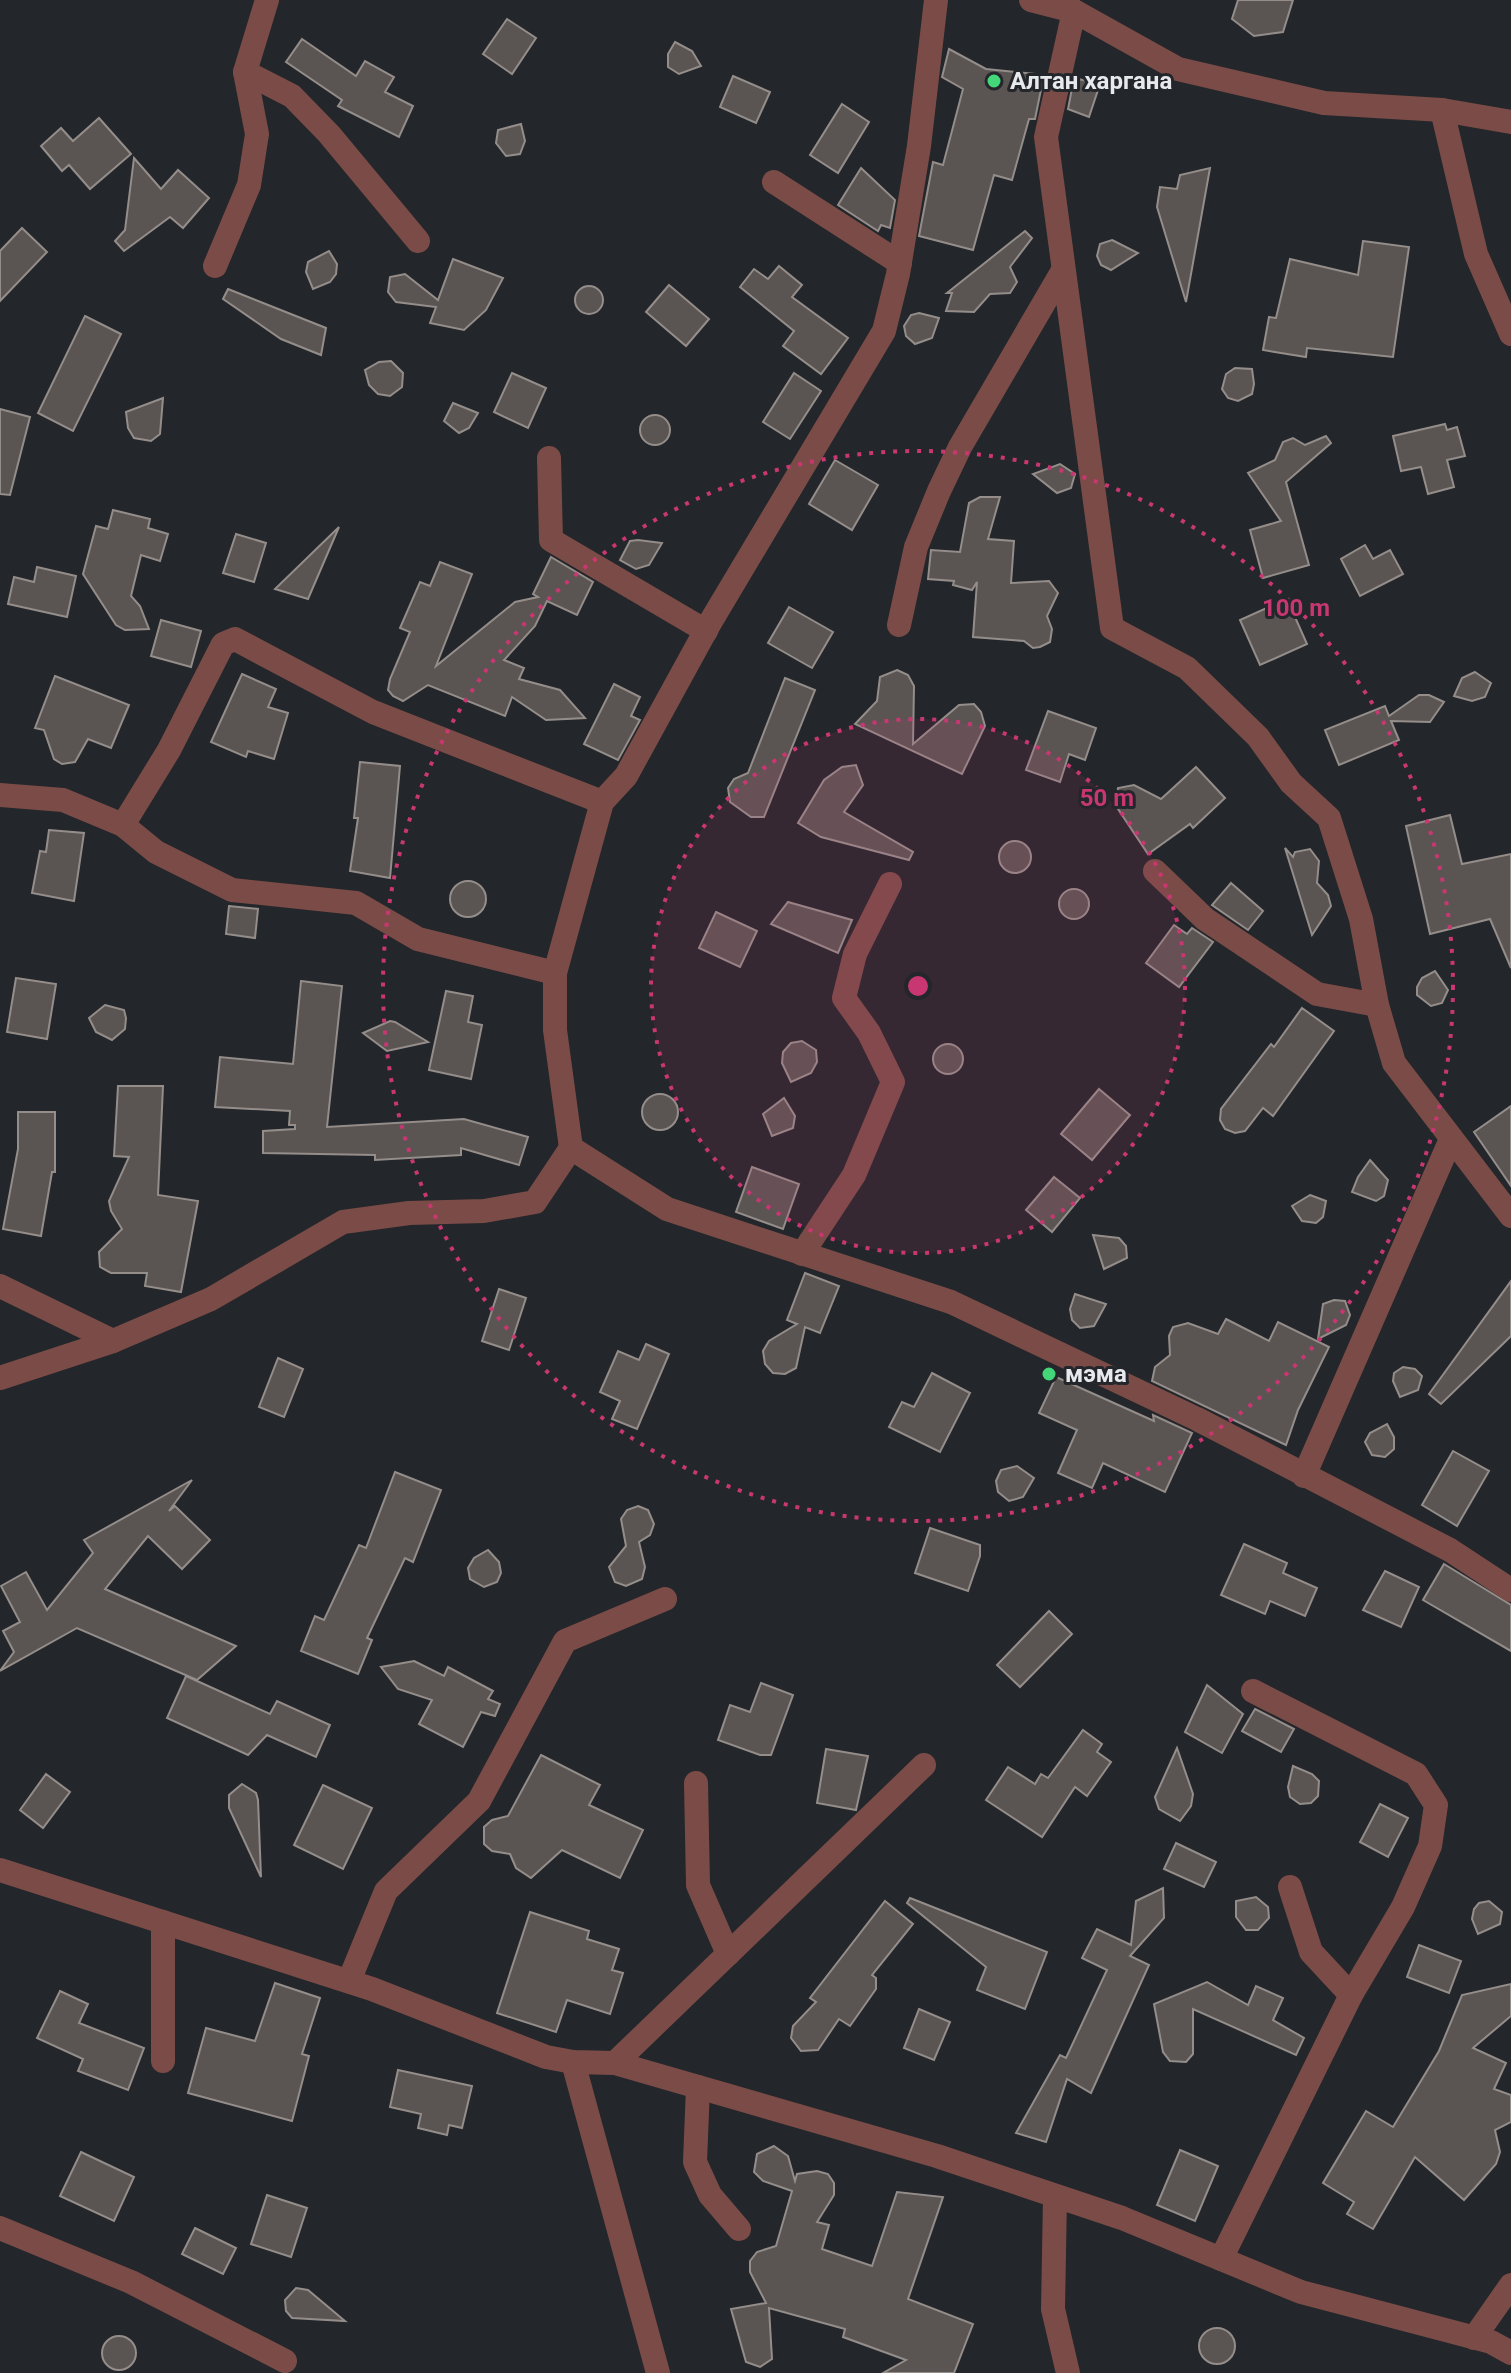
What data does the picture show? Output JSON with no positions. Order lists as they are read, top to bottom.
{
  "places": ["Алтан харгана", "мэма"],
  "rings": ["100 m", "50 m"]
}
